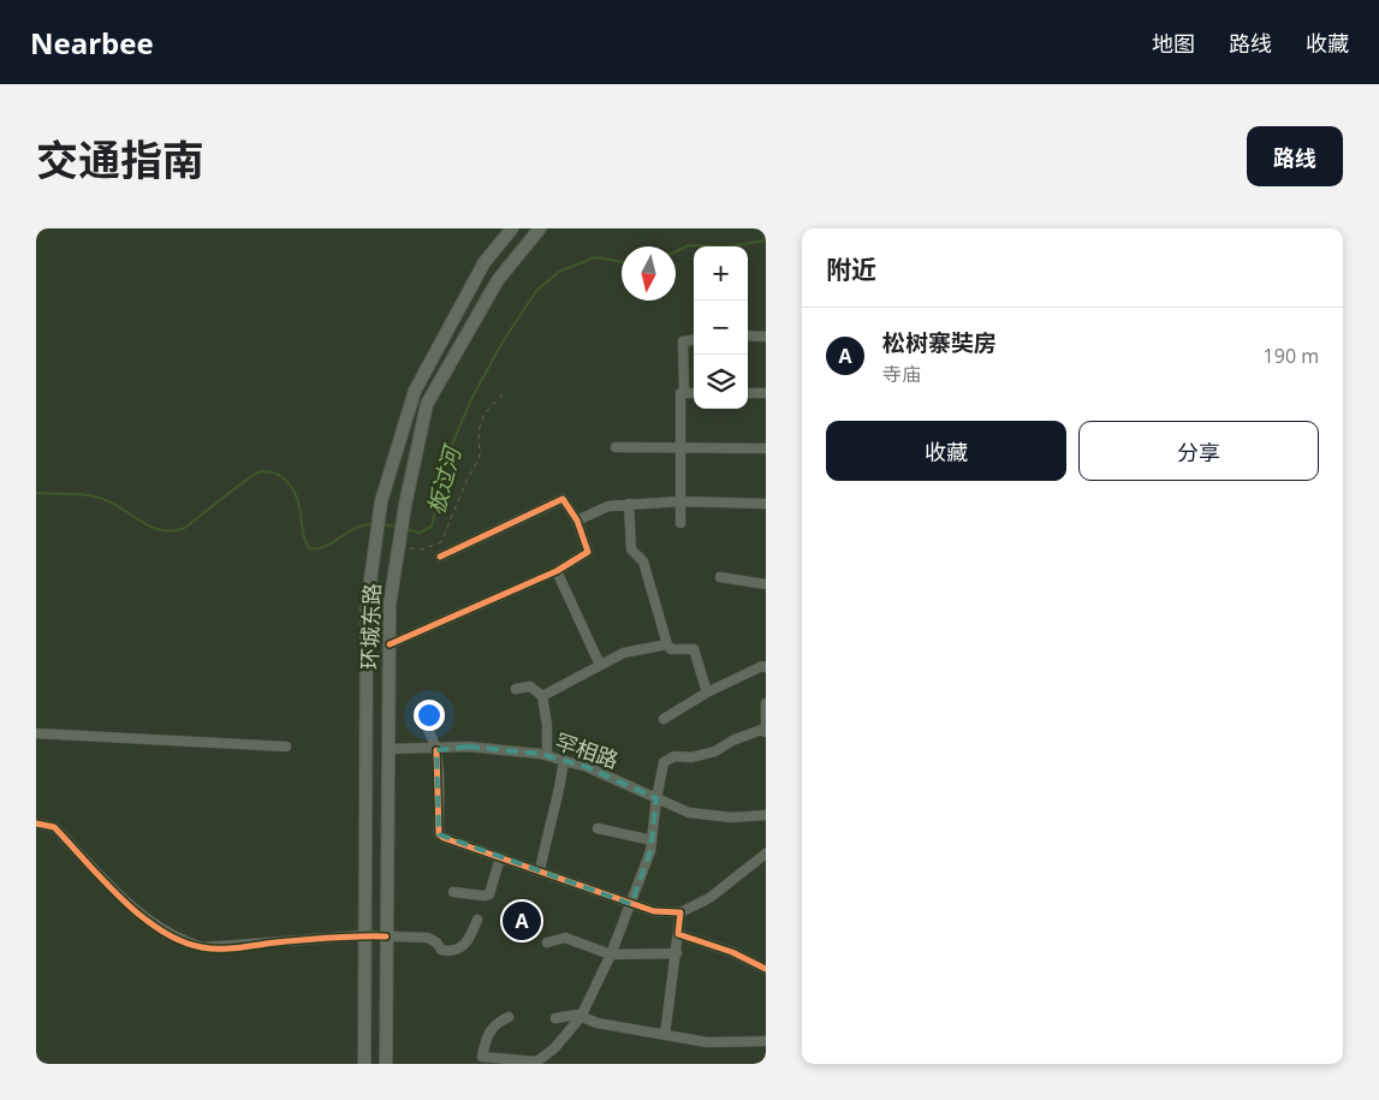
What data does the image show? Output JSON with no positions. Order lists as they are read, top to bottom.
{
  "streets": {
    "main road": ["环城东路"],
    "street": ["罕相路"]
  },
  "crossings": [
    ["环城东路", "罕相路"]
  ],
  "water": ["板过河"],
  "north": "bottom",
  "page": {
    "header": "Nearbee",
    "nav": ["地图", "路线", "收藏"],
    "title": "交通指南",
    "buttons": [
      "路线",
      ["收藏", "分享"]
    ],
    "heading": "附近",
    "map_buttons": ["+", "−"],
    "list": [
      {
        "mark": "A",
        "name": "松树寨奘房",
        "note": "寺庙",
        "value": "190 m"
      }
    ],
    "pins": "A"
  }
}
